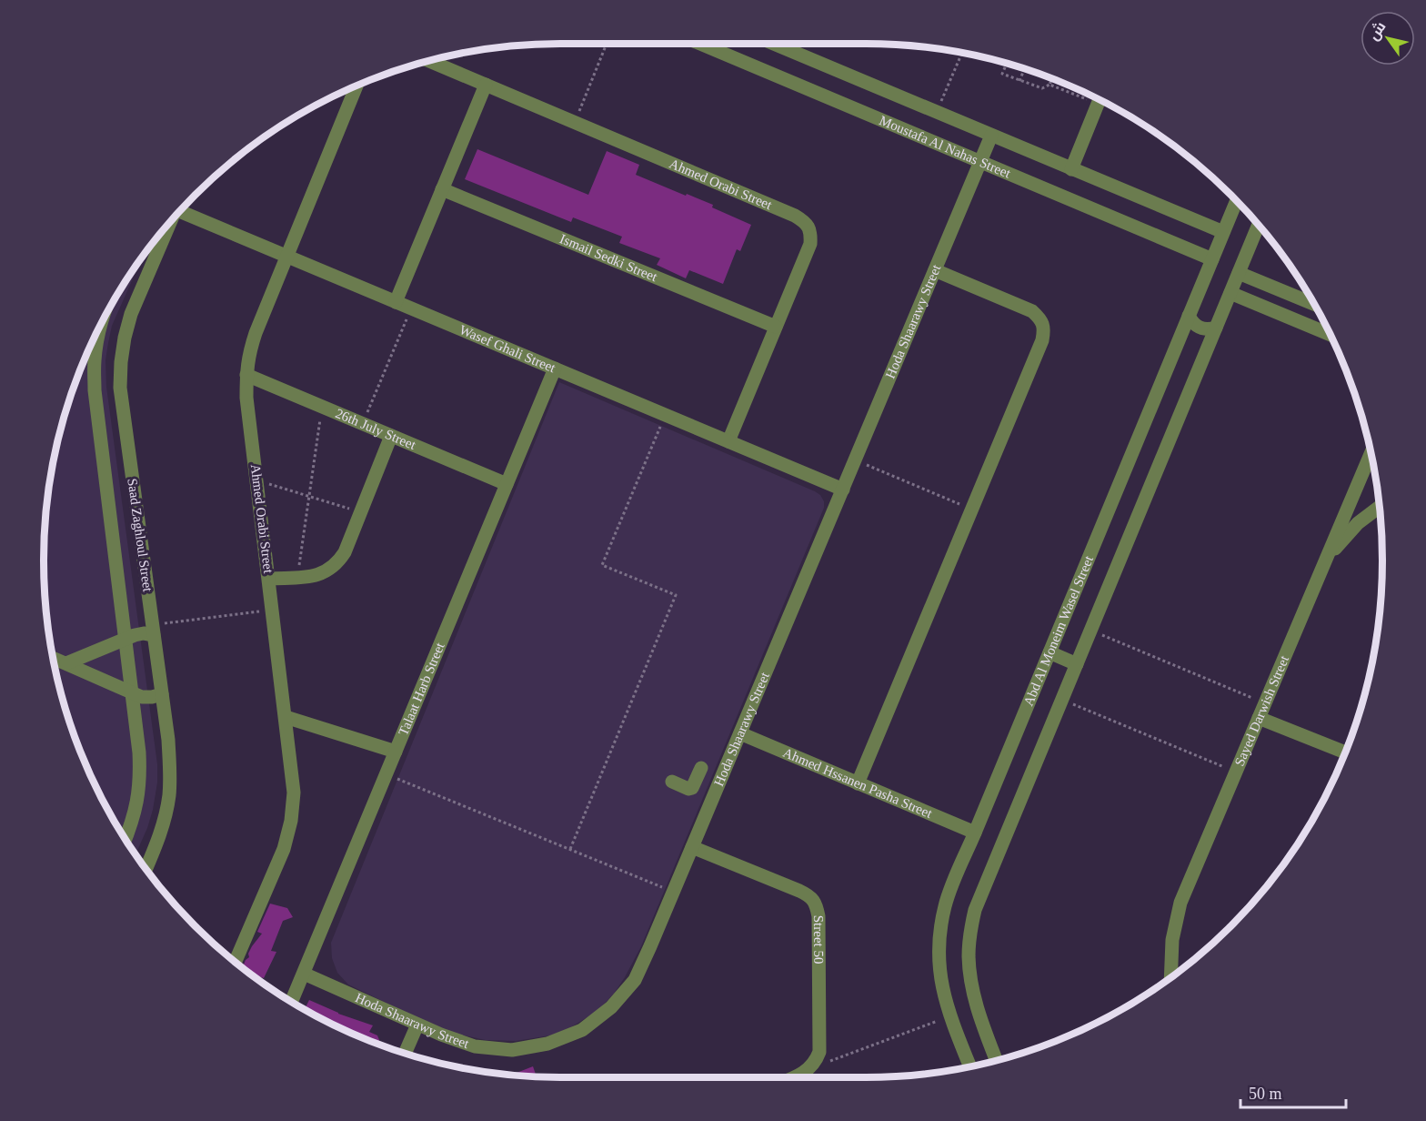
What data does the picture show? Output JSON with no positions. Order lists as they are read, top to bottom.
{
  "streets": {
    "street": [
      "Moustafa Al Nahas Street",
      "Ahmed Orabi Street",
      "Ismail Sedki Street",
      "Hoda Shaarawy Street",
      "Wasef Ghali Street",
      "26th July Street",
      "Saad Zaghloul Street",
      "Abd Al Moneim Wasel Street",
      "Talaat Harb Street",
      "Sayed Darwish Street",
      "Ahmed Hssanen Pasha Street",
      "Street 50"
    ]
  },
  "crossings": [
    ["Moustafa Al Nahas Street", "Hoda Shaarawy Street"],
    ["Moustafa Al Nahas Street", "Abd Al Moneim Wasel Street"],
    ["Ahmed Orabi Street", "Ismail Sedki Street"],
    ["Ahmed Orabi Street", "Wasef Ghali Street"],
    ["Ahmed Orabi Street", "26th July Street"],
    ["Hoda Shaarawy Street", "Wasef Ghali Street"],
    ["Hoda Shaarawy Street", "Talaat Harb Street"],
    ["Hoda Shaarawy Street", "Ahmed Hssanen Pasha Street"],
    ["Hoda Shaarawy Street", "Street 50"],
    ["Wasef Ghali Street", "Talaat Harb Street"],
    ["26th July Street", "Talaat Harb Street"],
    ["Abd Al Moneim Wasel Street", "Ahmed Hssanen Pasha Street"]
  ],
  "scale_bar": "50 m",
  "north": "top left"
}
